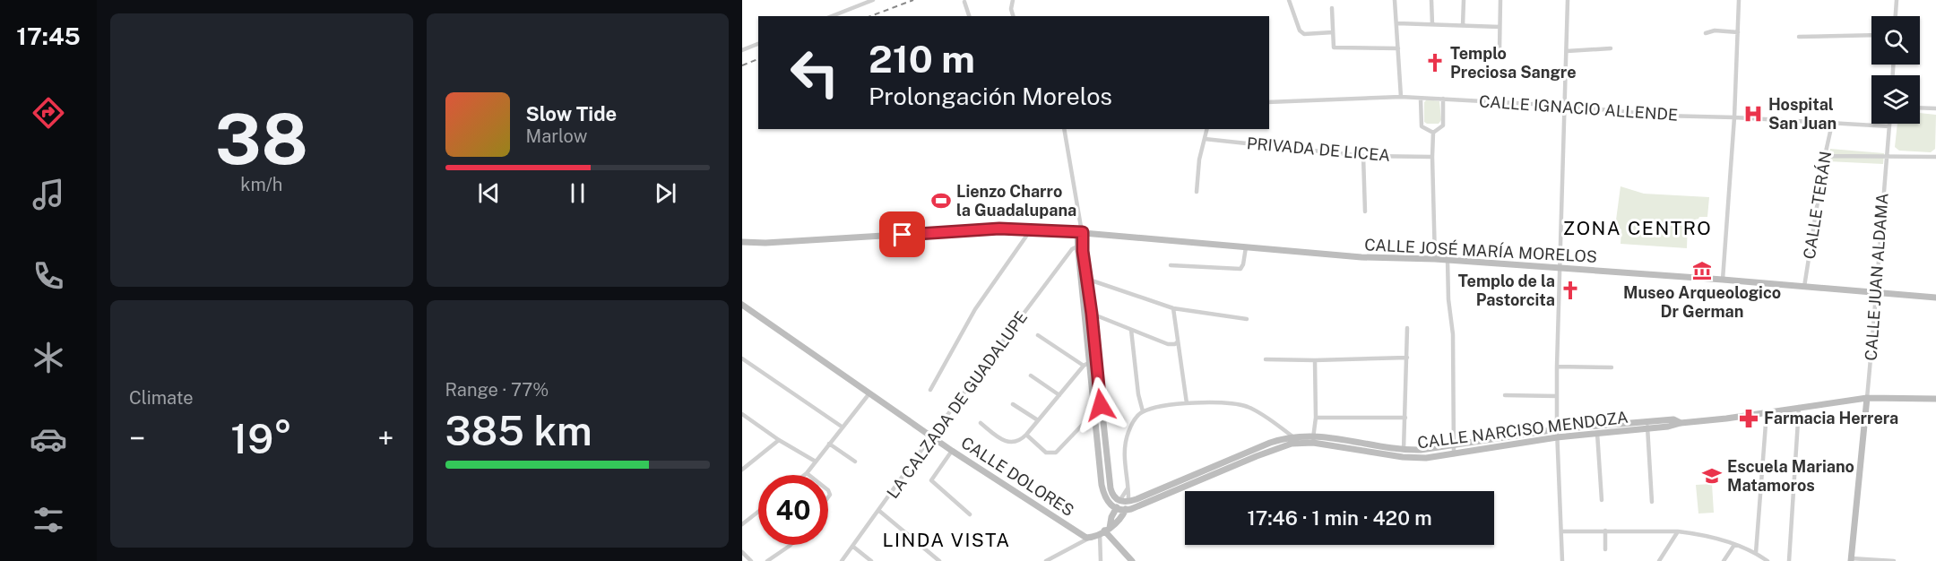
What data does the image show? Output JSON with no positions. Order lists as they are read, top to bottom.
{
  "streets": {
    "street": [
      "CALLE IGNACIO ALLENDE",
      "PRIVADA DE LICEA",
      "CALLE TERÁN",
      "CALLE JOSÉ MARÍA MORELOS",
      "CALLE JUAN ALDAMA",
      "LA CALZADA DE GUADALUPE",
      "CALLE NARCISO MENDOZA",
      "CALLE DOLORES"
    ]
  },
  "crossings": [
    ["CALLE IGNACIO ALLENDE", "CALLE TERÁN"],
    ["CALLE IGNACIO ALLENDE", "CALLE JUAN ALDAMA"],
    ["CALLE TERÁN", "CALLE JOSÉ MARÍA MORELOS"],
    ["CALLE JOSÉ MARÍA MORELOS", "CALLE JUAN ALDAMA"],
    ["CALLE JUAN ALDAMA", "CALLE NARCISO MENDOZA"],
    ["LA CALZADA DE GUADALUPE", "CALLE DOLORES"]
  ],
  "districts": ["ZONA CENTRO", "LINDA VISTA"],
  "places": {
    "church": ["Templo Preciosa Sangre", "Templo de la Pastorcita"],
    "hospital": ["Hospital San Juan"],
    "sports": ["Lienzo Charro la Guadalupana"],
    "museum": ["Museo Arqueologico Dr German"],
    "pharmacy": ["Farmacia Herrera"],
    "school or university": ["Escuela Mariano Matamoros"]
  },
  "page": {
    "tabs": "17:45",
    "tile": [
      ["38", "km/h"],
      "Climate",
      ["Range · 77%", "385 km"]
    ],
    "turn": ["210 m", "Prolongación Morelos"],
    "song": ["Slow Tide", "Marlow"],
    "heat": ["−", "19°", "+"],
    "limit": "40",
    "trip": "17:46 · 1 min · 420 m"
  }
}
